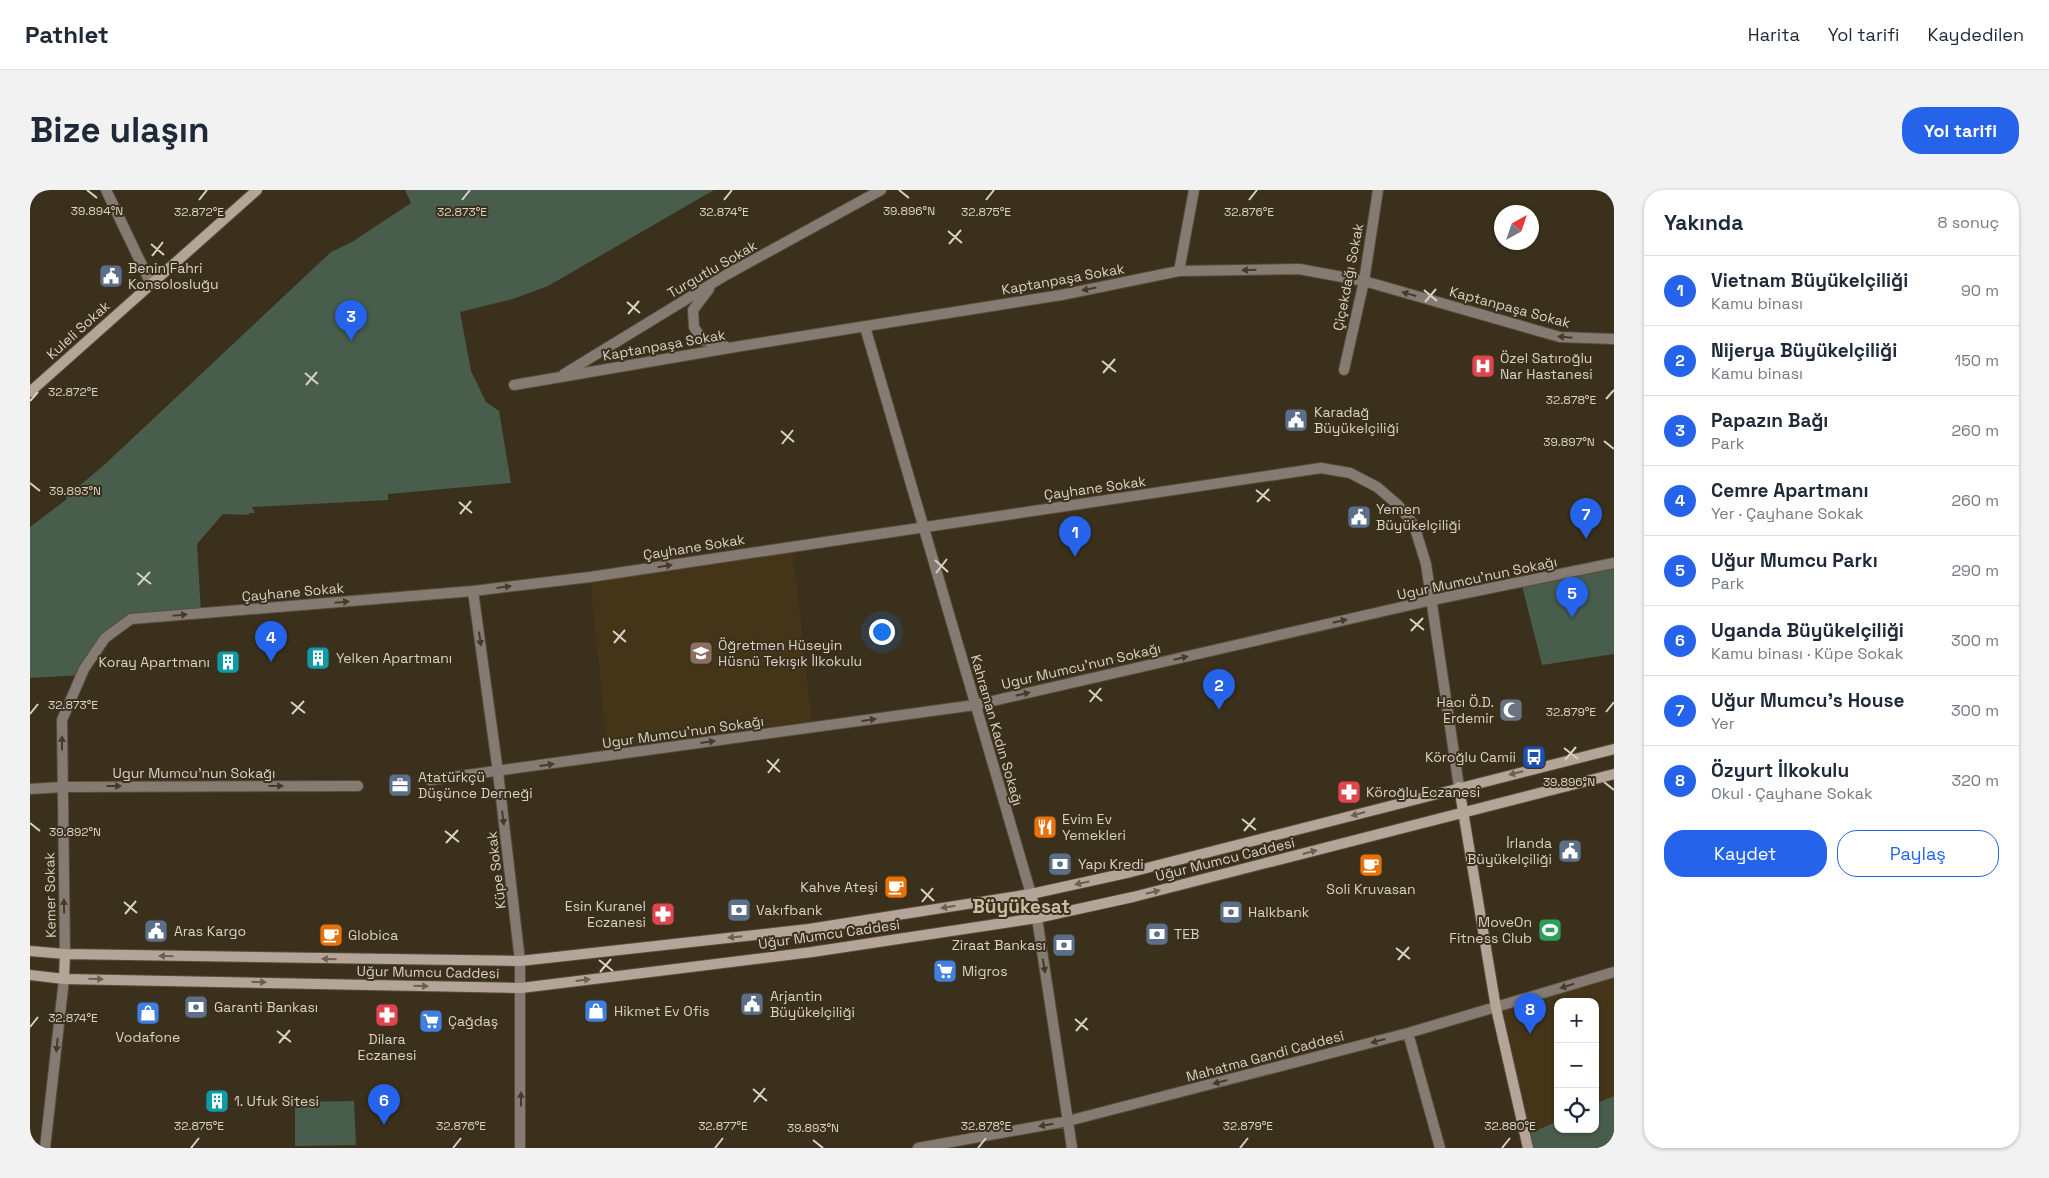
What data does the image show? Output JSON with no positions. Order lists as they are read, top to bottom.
{
  "streets": {
    "main road": [
      "Kuleli Sokak",
      "Çayhane Sokak",
      "Kahraman Kadın Sokağı",
      "Uğur Mumcu Caddesi"
    ],
    "street": [
      "Turgutlu Sokak",
      "Çiçekdağı Sokak",
      "Kaptanpaşa Sokak",
      "Ugur Mumcu'nun Sokağı",
      "Küpe Sokak",
      "Kemer Sokak",
      "Mahatma Gandi Caddesi"
    ]
  },
  "crossings": [
    ["Turgutlu Sokak", "Kaptanpaşa Sokak"],
    ["Çiçekdağı Sokak", "Kaptanpaşa Sokak"],
    ["Kaptanpaşa Sokak", "Kahraman Kadın Sokağı"],
    ["Çayhane Sokak", "Ugur Mumcu'nun Sokağı"],
    ["Çayhane Sokak", "Kahraman Kadın Sokağı"],
    ["Çayhane Sokak", "Uğur Mumcu Caddesi"],
    ["Çayhane Sokak", "Küpe Sokak"],
    ["Çayhane Sokak", "Kemer Sokak"],
    ["Çayhane Sokak", "Mahatma Gandi Caddesi"],
    ["Ugur Mumcu'nun Sokağı", "Kahraman Kadın Sokağı"],
    ["Ugur Mumcu'nun Sokağı", "Küpe Sokak"],
    ["Ugur Mumcu'nun Sokağı", "Kemer Sokak"],
    ["Kahraman Kadın Sokağı", "Uğur Mumcu Caddesi"],
    ["Kahraman Kadın Sokağı", "Mahatma Gandi Caddesi"],
    ["Uğur Mumcu Caddesi", "Küpe Sokak"],
    ["Uğur Mumcu Caddesi", "Kemer Sokak"]
  ],
  "one_way": [
    "Kaptanpaşa Sokak",
    "Çayhane Sokak",
    "Ugur Mumcu'nun Sokağı",
    "Kemer Sokak",
    "Mahatma Gandi Caddesi"
  ],
  "districts": ["Büyükesat"],
  "places": {
    "public building": [
      "Benin Fahri Konsolosluğu",
      "Karadağ Büyükelçiliği",
      "Yemen Büyükelçiliği",
      "İrlanda Büyükelçiliği",
      "Aras Kargo",
      "Arjantin Büyükelçiliği"
    ],
    "hospital": ["Özel Satıroğlu Nar Hastanesi"],
    "school or university": ["Öğretmen Hüseyin Hüsnü Tekışık İlkokulu"],
    "building": ["Yelken Apartmanı", "Koray Apartmanı", "1. Ufuk Sitesi"],
    "mosque": ["Hacı Ö.D. Erdemir"],
    "bus stop": ["Köroğlu Camii"],
    "office": ["Atatürkçü Düşünce Derneği"],
    "pharmacy": ["Köroğlu Eczanesi", "Esin Kuranel Eczanesi", "Dilara Eczanesi"],
    "restaurant": ["Evim Ev Yemekleri"],
    "bank": [
      "Yapı Kredi",
      "Vakıfbank",
      "Halkbank",
      "TEB",
      "Ziraat Bankası",
      "Garanti Bankası"
    ],
    "cafe": ["Soli Kruvasan", "Kahve Ateşi", "Globica"],
    "sports": ["MoveOn Fitness Club"],
    "supermarket": ["Migros", "Çağdaş"],
    "shop": ["Hikmet Ev Ofis", "Vodafone"]
  },
  "north": "top right",
  "page": {
    "header": "Pathlet",
    "nav": ["Harita", "Yol tarifi", "Kaydedilen"],
    "buttons": [
      "Yol tarifi",
      ["Kaydet", "Paylaş"]
    ],
    "title": "Bize ulaşın",
    "heading": ["Yakında", "8 sonuç"],
    "list": [
      {
        "mark": "1",
        "name": "Vietnam Büyükelçiliği",
        "note": "Kamu binası",
        "value": "90 m"
      },
      {
        "mark": "2",
        "name": "Nijerya Büyükelçiliği",
        "note": "Kamu binası",
        "value": "150 m"
      },
      {
        "mark": "3",
        "name": "Papazın Bağı",
        "note": "Park",
        "value": "260 m"
      },
      {
        "mark": "4",
        "name": "Cemre Apartmanı",
        "note": "Yer · Çayhane Sokak",
        "value": "260 m"
      },
      {
        "mark": "5",
        "name": "Uğur Mumcu Parkı",
        "note": "Park",
        "value": "290 m"
      },
      {
        "mark": "6",
        "name": "Uganda Büyükelçiliği",
        "note": "Kamu binası · Küpe Sokak",
        "value": "300 m"
      },
      {
        "mark": "7",
        "name": "Uğur Mumcu's House",
        "note": "Yer",
        "value": "300 m"
      },
      {
        "mark": "8",
        "name": "Özyurt İlkokulu",
        "note": "Okul · Çayhane Sokak",
        "value": "320 m"
      }
    ],
    "pins": [
      "3",
      "7",
      "1",
      "5",
      "4",
      "2",
      "8",
      "6"
    ],
    "map_buttons": ["+", "−"]
  },
  "coordinates": [
    "39.894°N",
    "39.896°N",
    "32.872°E",
    "32.873°E",
    "32.874°E",
    "32.875°E",
    "32.876°E",
    "32.878°E",
    "39.897°N",
    "39.893°N",
    "32.879°E",
    "39.892°N",
    "32.877°E",
    "32.880°E"
  ]
}
